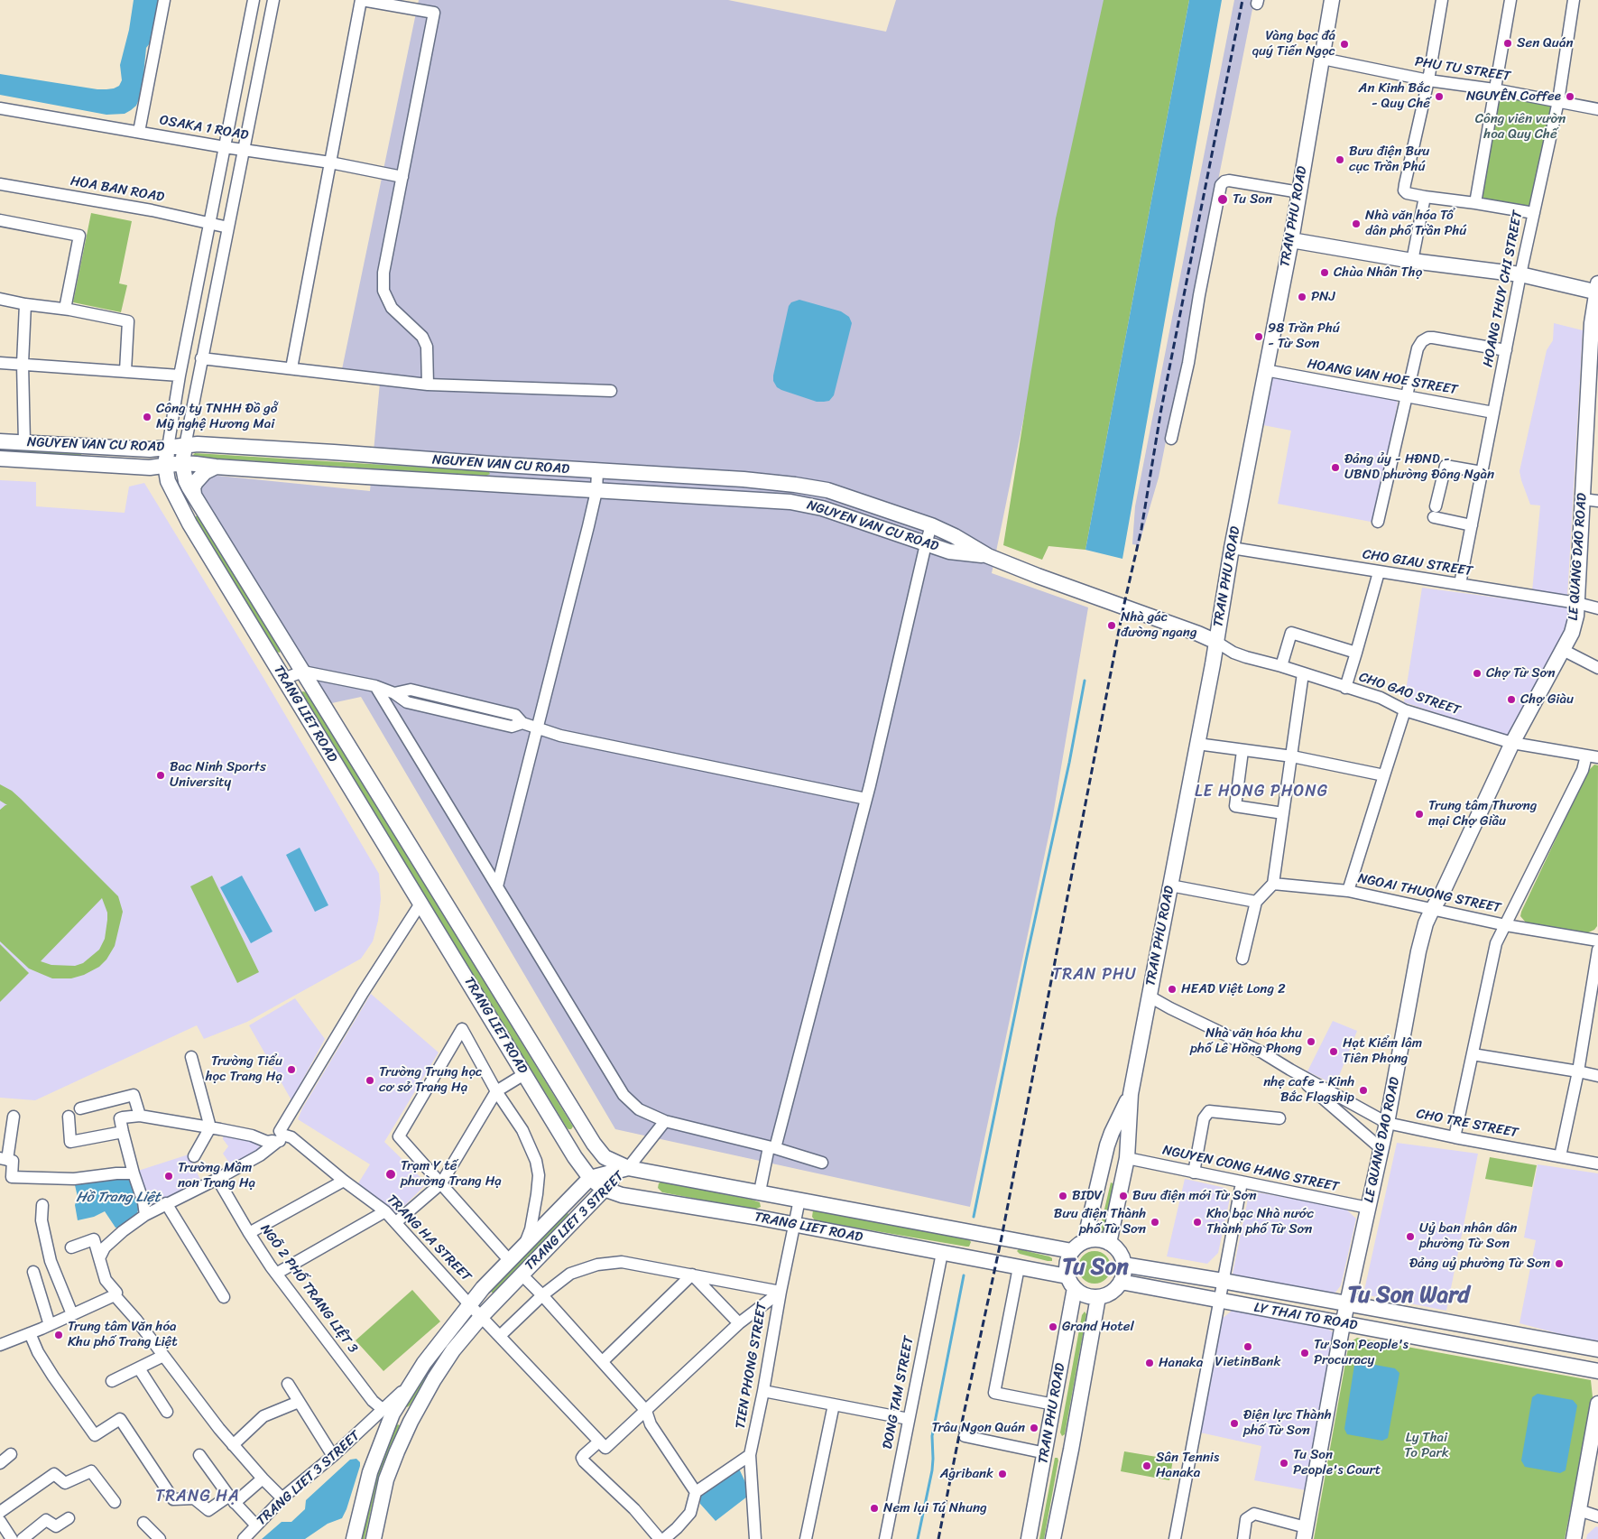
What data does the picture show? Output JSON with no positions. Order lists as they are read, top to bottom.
{
  "streets": {
    "main road": [
      "TRAN PHU ROAD",
      "NGUYEN VAN CU ROAD",
      "LE QUANG DAO ROAD",
      "TRANG LIET ROAD",
      "TRANG LIET 3 STREET",
      "LY THAI TO ROAD"
    ],
    "street": [
      "PHU TU STREET",
      "OSAKA 1 ROAD",
      "HOA BAN ROAD",
      "HOANG THUY CHI STREET",
      "HOANG VAN HOE STREET",
      "CHO GIAU STREET",
      "CHO GAO STREET",
      "NGOAI THUONG STREET",
      "CHO TRE STREET",
      "NGUYEN CONG HANG STREET",
      "TRANG HA STREET",
      "NGÕ 2 PHỐ TRANG LIỆT 3",
      "TIEN PHONG STREET",
      "DONG TAM STREET"
    ]
  },
  "crossings": [
    ["PHU TU STREET", "TRAN PHU ROAD"],
    ["PHU TU STREET", "HOANG THUY CHI STREET"],
    ["TRAN PHU ROAD", "HOANG VAN HOE STREET"],
    ["TRAN PHU ROAD", "NGUYEN VAN CU ROAD"],
    ["TRAN PHU ROAD", "CHO GIAU STREET"],
    ["TRAN PHU ROAD", "CHO GAO STREET"],
    ["TRAN PHU ROAD", "TRANG LIET ROAD"],
    ["TRAN PHU ROAD", "CHO TRE STREET"],
    ["TRAN PHU ROAD", "NGUYEN CONG HANG STREET"],
    ["TRAN PHU ROAD", "LY THAI TO ROAD"],
    ["HOANG THUY CHI STREET", "HOANG VAN HOE STREET"],
    ["HOANG THUY CHI STREET", "CHO GIAU STREET"],
    ["NGUYEN VAN CU ROAD", "CHO GAO STREET"],
    ["NGUYEN VAN CU ROAD", "TRANG LIET ROAD"],
    ["LE QUANG DAO ROAD", "CHO GIAU STREET"],
    ["LE QUANG DAO ROAD", "CHO GAO STREET"],
    ["LE QUANG DAO ROAD", "NGOAI THUONG STREET"],
    ["LE QUANG DAO ROAD", "CHO TRE STREET"],
    ["LE QUANG DAO ROAD", "NGUYEN CONG HANG STREET"],
    ["LE QUANG DAO ROAD", "LY THAI TO ROAD"],
    ["CHO GAO STREET", "NGOAI THUONG STREET"],
    ["TRANG LIET ROAD", "TRANG LIET 3 STREET"],
    ["TRANG LIET ROAD", "LY THAI TO ROAD"],
    ["TRANG LIET ROAD", "TIEN PHONG STREET"],
    ["TRANG LIET ROAD", "DONG TAM STREET"],
    ["TRANG LIET 3 STREET", "TRANG HA STREET"],
    ["TRANG LIET 3 STREET", "NGÕ 2 PHỐ TRANG LIỆT 3"]
  ],
  "districts": [
    "LE HONG PHONG",
    "TRAN PHU",
    "Tu Son",
    "Tu Son Ward",
    "TRANG HẠ"
  ],
  "water": ["Hồ Trang Liệt"],
  "parks": ["Công viên vườn hoa Quy Chế", "Ly Thai To Park"],
  "places": [
    "Sen Quán",
    "Vàng bạc đá quý Tiến Ngọc",
    "An Kinh Bắc - Quy Chế",
    "NGUYÊN Coffee",
    "Bưu điện Bưu cục Trần Phú",
    "Tu Son",
    "Nhà văn hóa Tổ dân phố Trần Phú",
    "Chùa Nhân Thọ",
    "PNJ",
    "98 Trần Phú - Từ Sơn",
    "Công ty TNHH Đồ gỗ Mỹ nghệ Hương Mai",
    "Đảng ủy - HĐND - UBND phường Đông Ngàn",
    "Nhà gác đường ngang",
    "Chợ Từ Sơn",
    "Chợ Giàu",
    "Bac Ninh Sports University",
    "Trung tâm Thương mại Chợ Giầu",
    "HEAD Việt Long 2",
    "Nhà văn hóa khu phố Lê Hồng Phong",
    "Hạt Kiểm lâm Tiên Phong",
    "Trường Tiểu học Trang Hạ",
    "Trường Trung học cơ sở Trang Hạ",
    "nhẹ cafe - Kinh Bắc Flagship",
    "Trạm Y tế phường Trang Hạ",
    "Trường Mầm non Trang Hạ",
    "BIDV",
    "Bưu điện mới Từ Sơn",
    "Bưu điện Thành phố Từ Sơn",
    "Kho bạc Nhà nước Thành phố Từ Sơn",
    "Uỷ ban nhân dân phường Từ Sơn",
    "Đảng uỷ phường Từ Sơn",
    "Grand Hotel",
    "Trung tâm Văn hóa Khu phố Trang Liệt",
    "VietinBank",
    "Tư Son People's Procuracy",
    "Hanaka",
    "Điện lực Thành phố Từ Sơn",
    "Trâu Ngon Quán",
    "Tu Son People's Court",
    "Sân Tennis Hanaka",
    "Agribank",
    "Nem lụi Tú Nhung"
  ]
}
